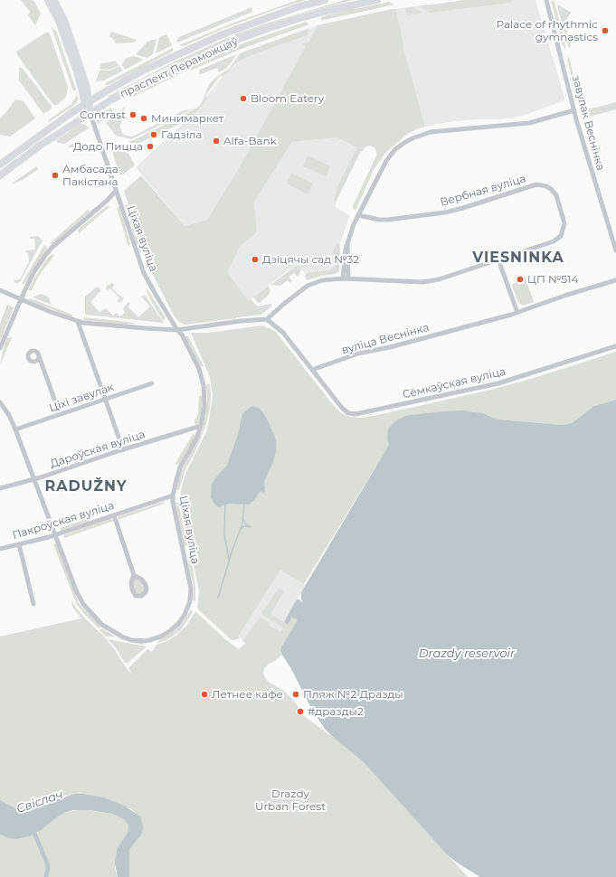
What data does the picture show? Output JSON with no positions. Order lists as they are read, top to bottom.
{
  "streets": {
    "main road": ["праспект Пераможцаў"],
    "street": [
      "завулак Веснінка",
      "Вербная вуліца",
      "Ціхая вуліца",
      "вуліца Веснінка",
      "Сёмкаўская вуліца",
      "Ціхі завулак",
      "Дароўская вуліца",
      "Пакроўская вуліца"
    ]
  },
  "crossings": [
    ["праспект Пераможцаў", "Ціхая вуліца"],
    ["Ціхая вуліца", "Ціхі завулак"],
    ["Ціхая вуліца", "Дароўская вуліца"],
    ["Ціхая вуліца", "Пакроўская вуліца"],
    ["вуліца Веснінка", "Сёмкаўская вуліца"]
  ],
  "districts": ["VIESNINKA", "RADUŽNY"],
  "water": ["Drazdy reservoir", "Свіслач"],
  "parks": ["Drazdy Urban Forest"],
  "places": [
    "Palace of rhythmic gymnastics",
    "Bloom Eatery",
    "Contrast",
    "Минимаркет",
    "Гадзіла",
    "Alfa-Bank",
    "Додо Пицца",
    "Амбасада Пакістана",
    "Дзіцячы сад №32",
    "ЦП №514",
    "Летнее кафе",
    "Пляж №2 Дразды",
    "#дразды2"
  ]
}
